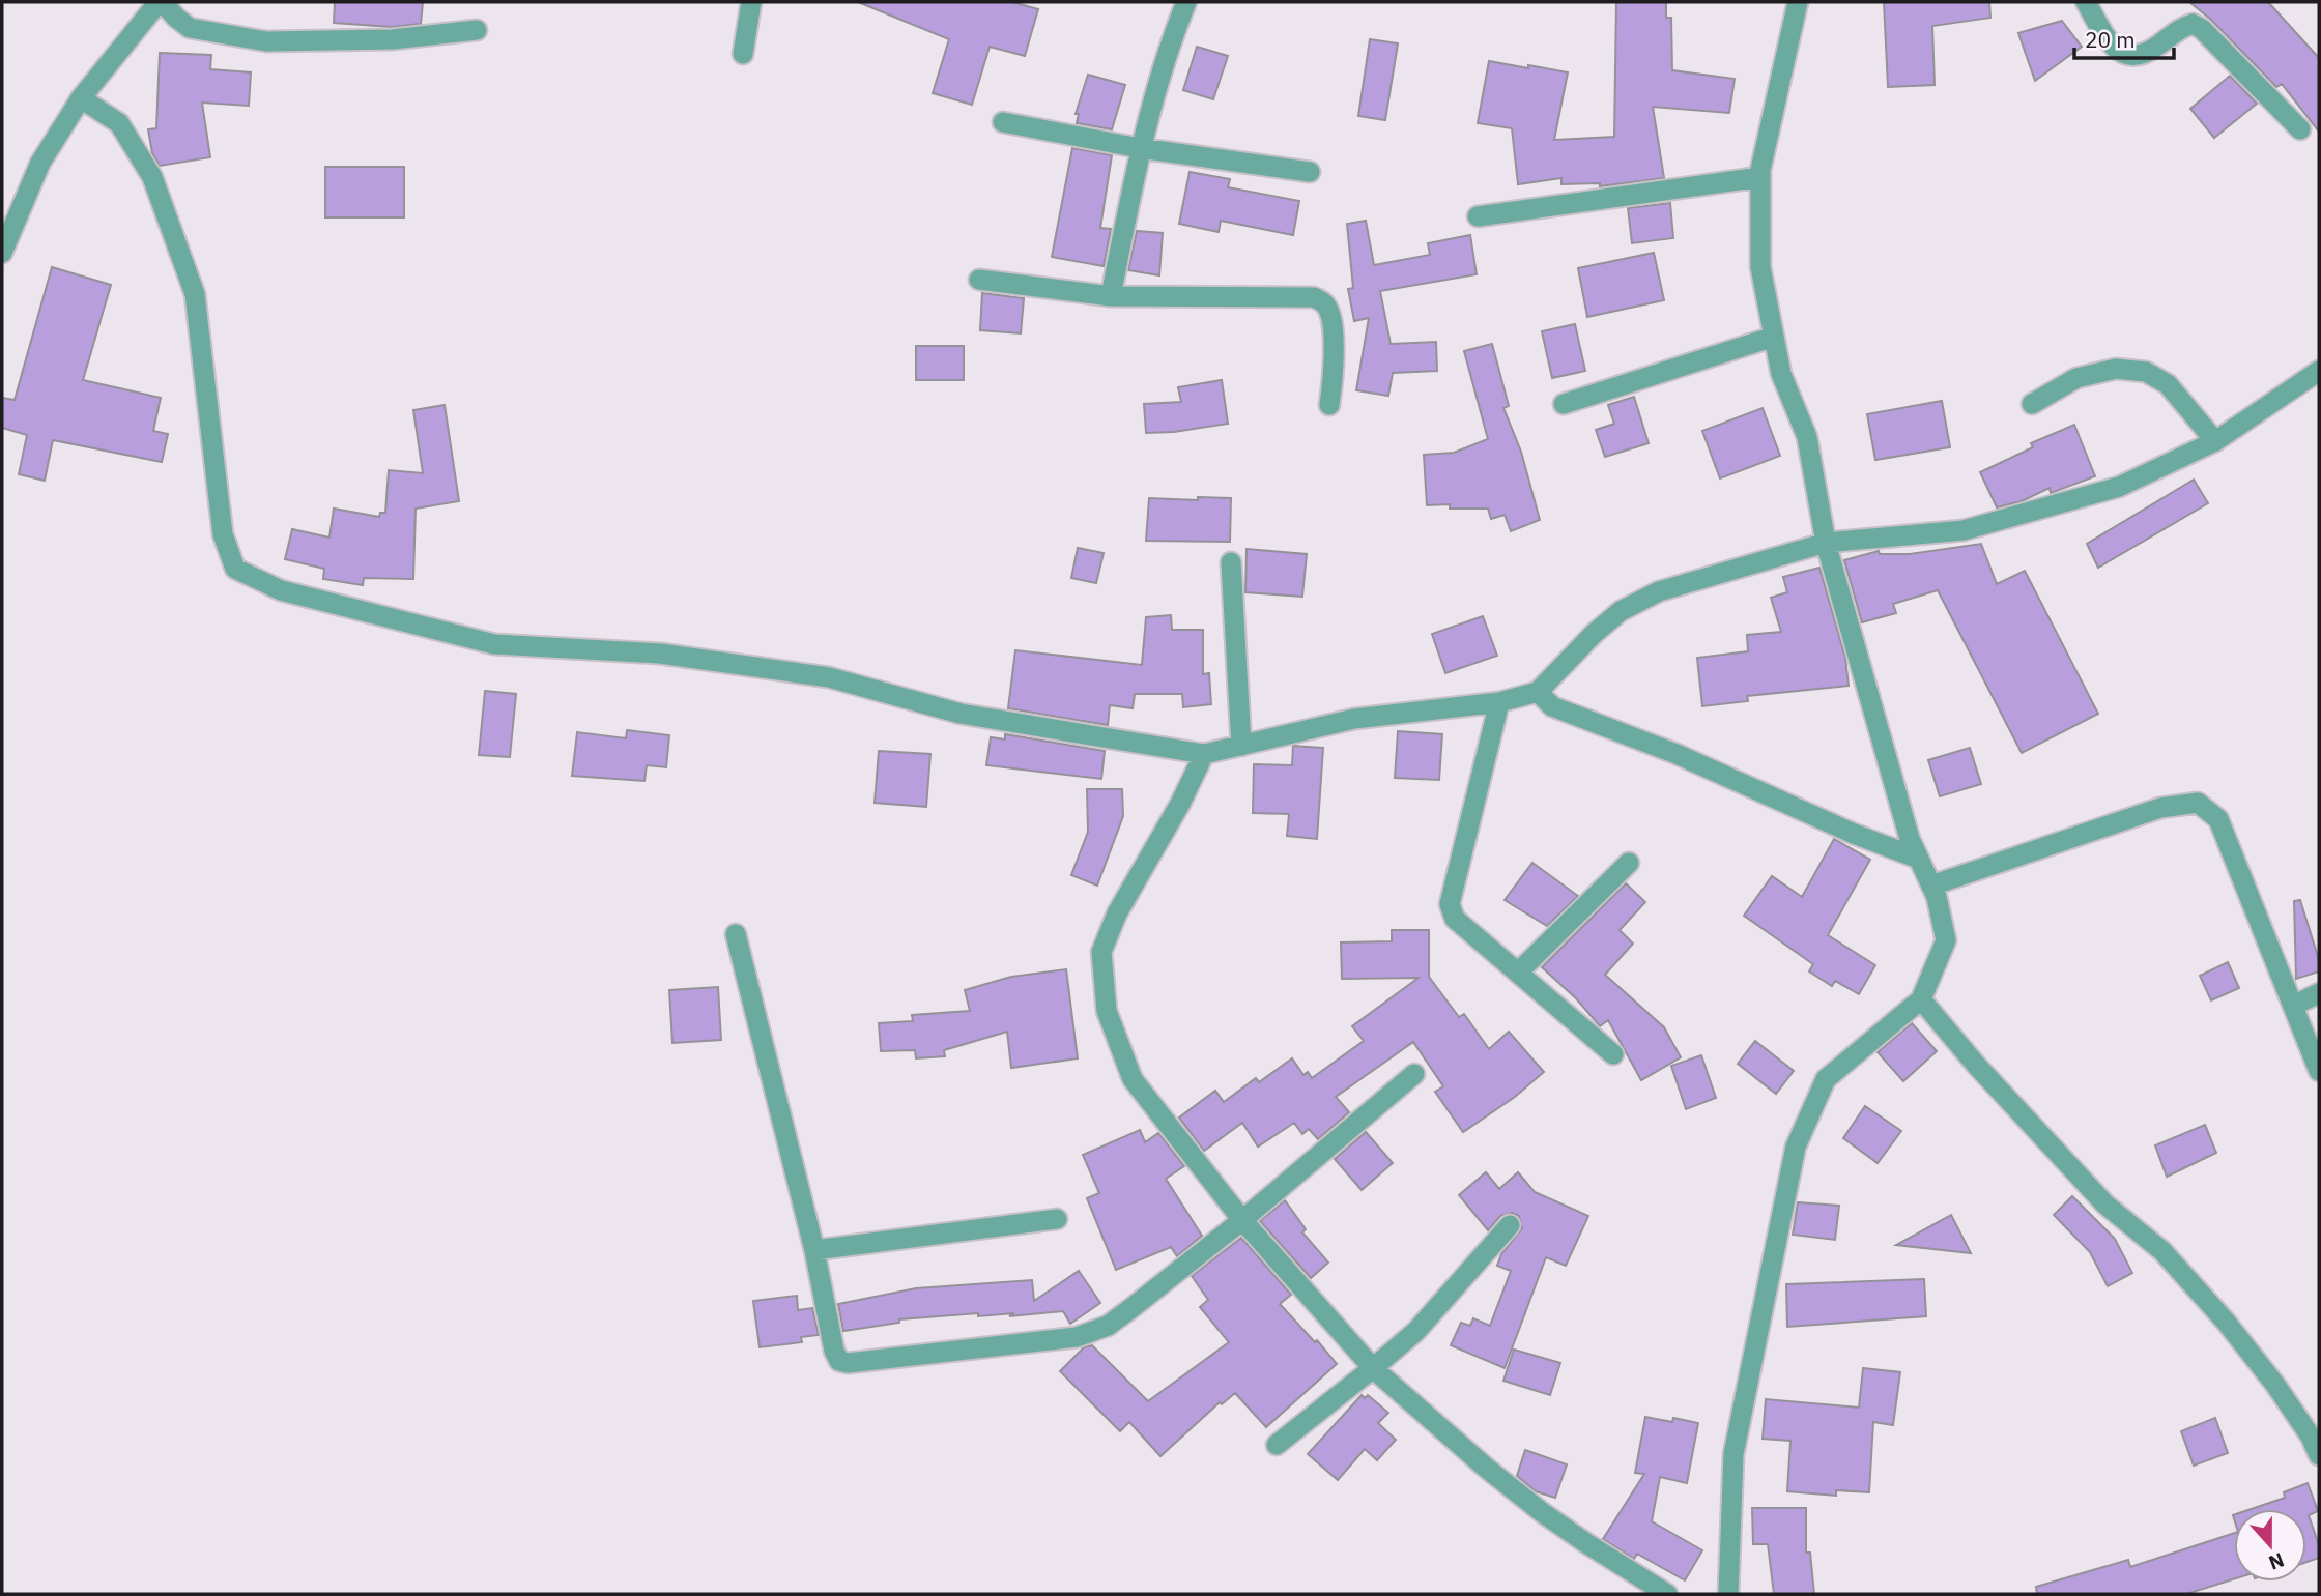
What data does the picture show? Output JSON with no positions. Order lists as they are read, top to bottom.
{
  "scale_bar": "20 m",
  "north": "bottom"
}
